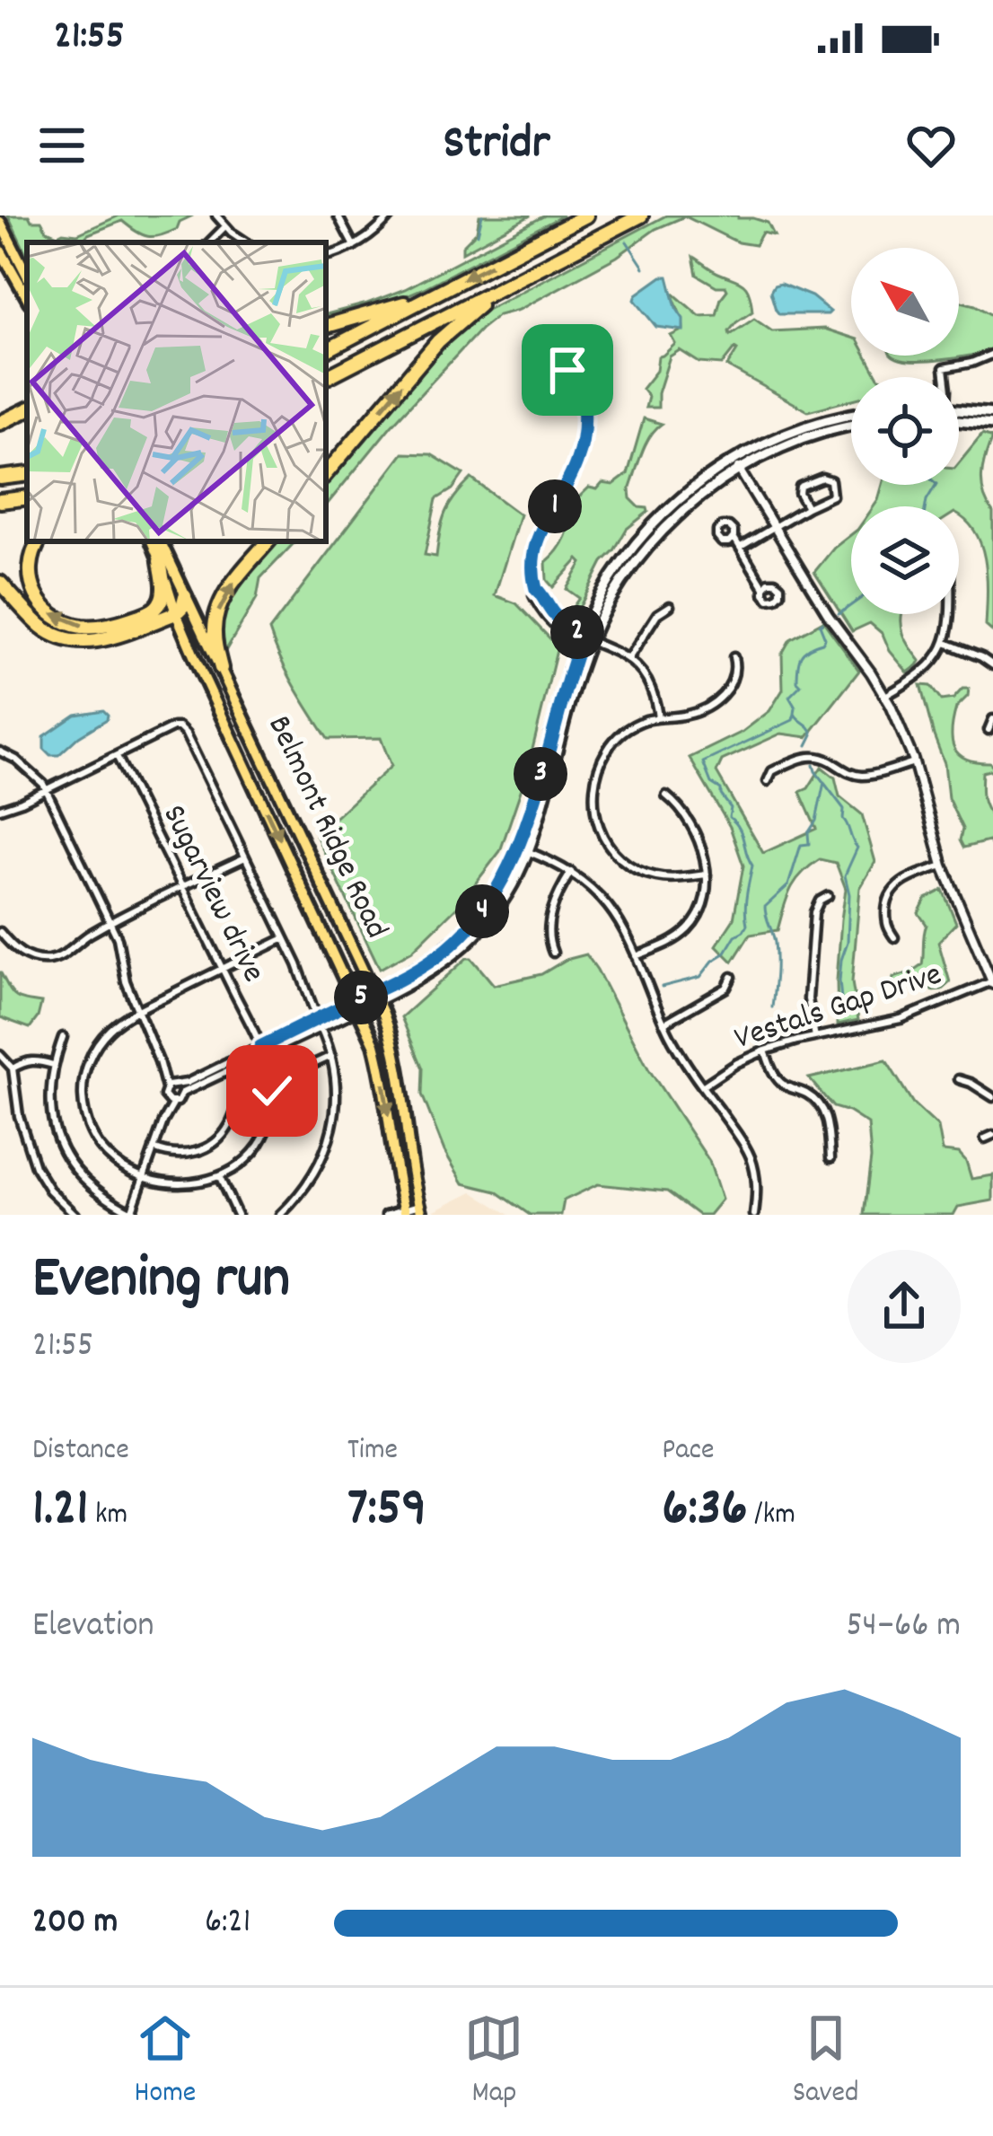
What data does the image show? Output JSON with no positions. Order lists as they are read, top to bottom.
{
  "streets": {
    "main road": ["Belmont Ridge Road"],
    "street": ["Sugarview drive", "Vestals Gap Drive"]
  },
  "north": "top left",
  "page": {
    "status": "21:55",
    "header": "Stridr",
    "pins": [
      "1",
      "2",
      "3",
      "4",
      "5"
    ],
    "heading": ["Evening run", "21:55"],
    "stats": [
      ["Distance", "1.21 km"],
      ["Time", "7:59"],
      ["Pace", "6:36 /km"]
    ],
    "chart": ["Elevation", "54–66 m"],
    "list": [
      {
        "name": "200 m",
        "note": "6:21"
      }
    ],
    "tabs": ["Home", "Map", "Saved"]
  }
}
